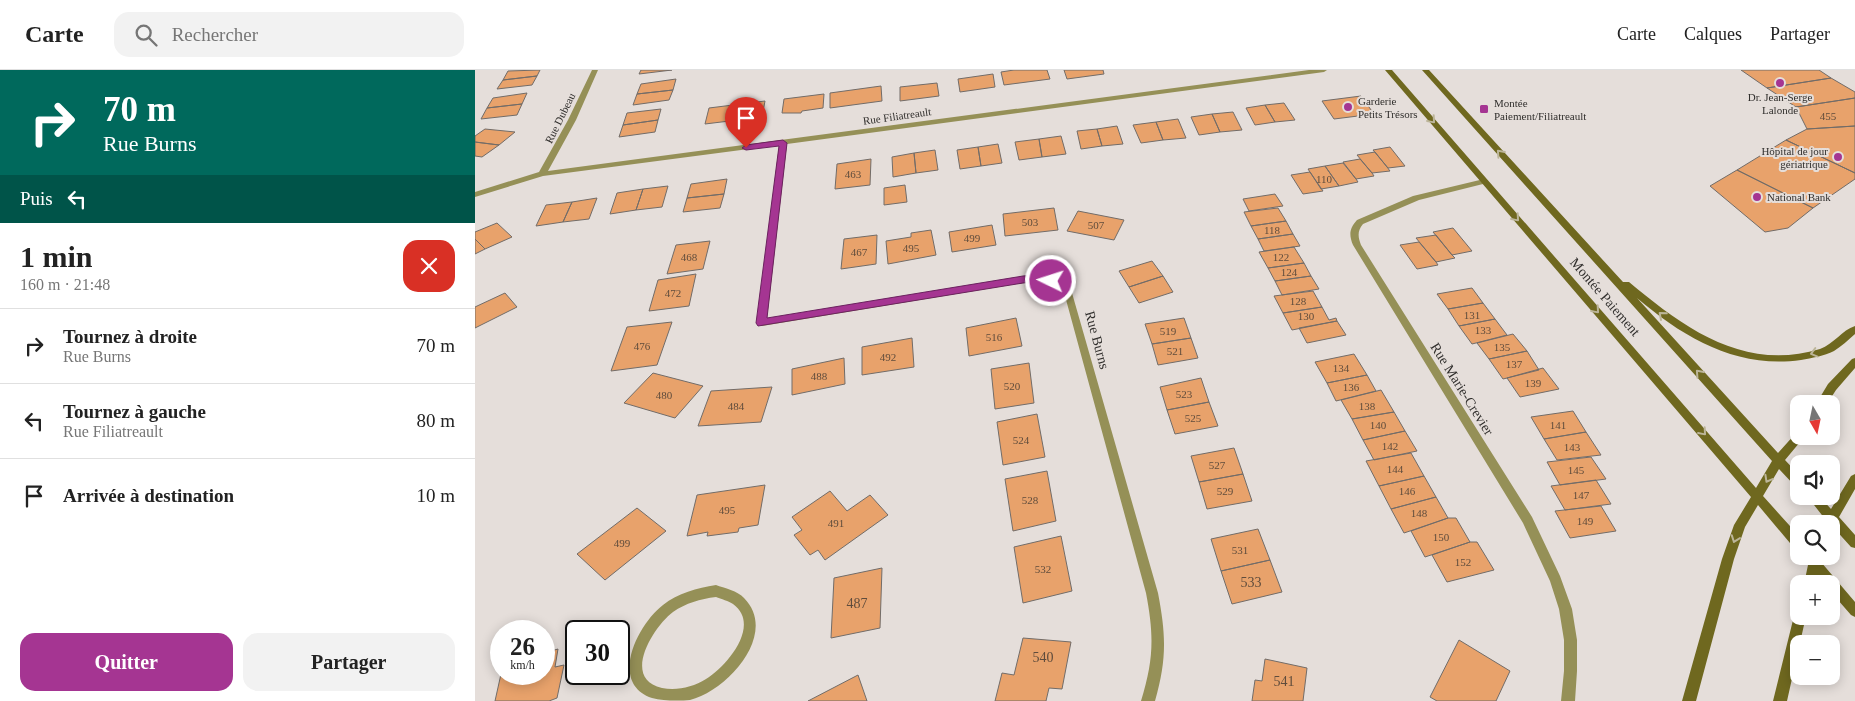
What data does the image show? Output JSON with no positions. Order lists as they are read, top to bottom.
{
  "streets": {
    "main road": ["Montée Paiement"],
    "street": [
      "Rue Filiatreault",
      "Rue Dubeau",
      "Rue Burns",
      "Rue Marie-Crevier"
    ]
  },
  "crossings": [
    ["Rue Filiatreault", "Rue Dubeau"],
    ["Rue Filiatreault", "Rue Burns"],
    ["Montée Paiement", "Rue Marie-Crevier"]
  ],
  "places": {
    "other": [
      "Dr. Jean-Serge Lalonde",
      "Garderie Petits Trésors",
      "Hôpital de jour gériatrique",
      "National Bank"
    ],
    "transit": ["Montée Paiement/Filiatreault"]
  },
  "house_numbers": [
    "455",
    "463",
    "110",
    "503",
    "507",
    "118",
    "499",
    "495",
    "467",
    "468",
    "122",
    "124",
    "472",
    "128",
    "131",
    "130",
    "133",
    "519",
    "516",
    "476",
    "135",
    "521",
    "492",
    "137",
    "134",
    "488",
    "139",
    "520",
    "136",
    "523",
    "480",
    "484",
    "138",
    "525",
    "140",
    "141",
    "524",
    "142",
    "143",
    "527",
    "144",
    "145",
    "529",
    "146",
    "147",
    "528",
    "495",
    "148",
    "149",
    "491",
    "150",
    "499",
    "531",
    "152",
    "532",
    "533",
    "487",
    "540",
    "541"
  ],
  "north": "bottom",
  "page": {
    "header": "Carte",
    "search": "Rechercher",
    "nav": ["Carte", "Calques", "Partager"],
    "turn": ["70 m", "Rue Burns"],
    "then": "Puis",
    "heading": ["1 min", "160 m · 21:48"],
    "list": [
      {
        "name": "Tournez à droite",
        "note": "Rue Burns",
        "value": "70 m"
      },
      {
        "name": "Tournez à gauche",
        "note": "Rue Filiatreault",
        "value": "80 m"
      },
      {
        "name": "Arrivée à destination",
        "value": "10 m"
      }
    ],
    "map_buttons": ["+", "−"],
    "speed": "26 km/h",
    "limit": "30",
    "buttons": ["Quitter", "Partager"]
  }
}
